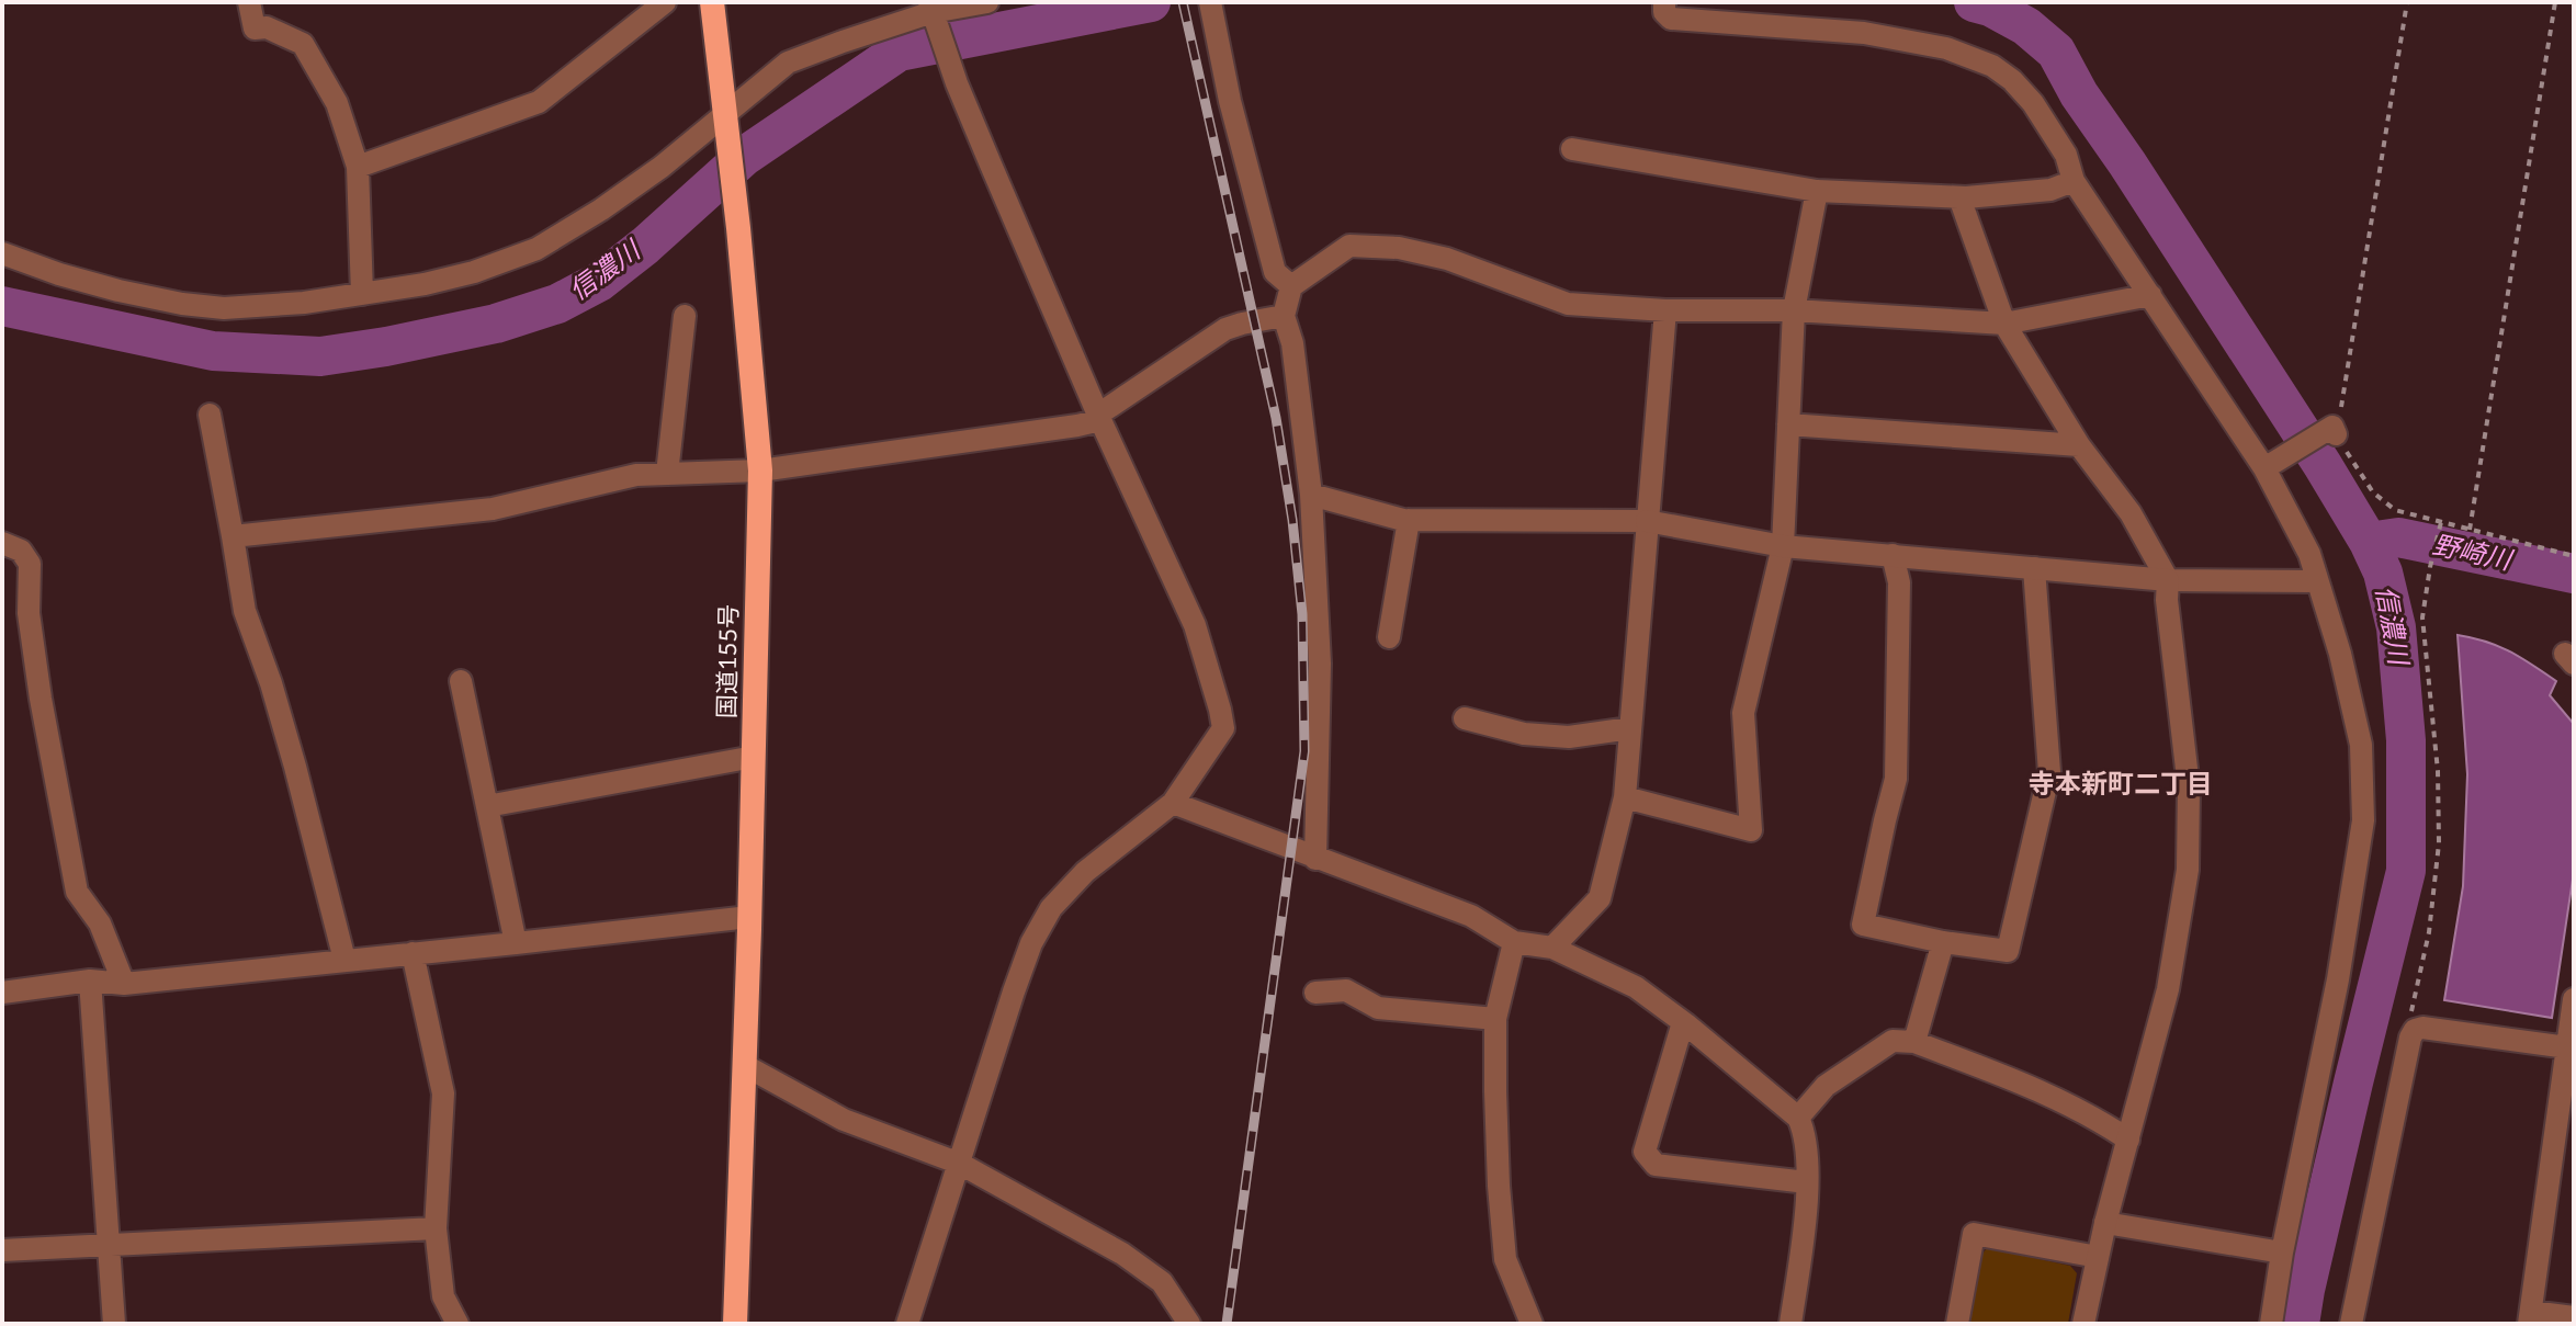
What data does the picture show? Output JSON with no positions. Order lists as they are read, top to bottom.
{
  "streets": {
    "highway": ["国道155号"]
  },
  "districts": ["寺本新町二丁目"],
  "water": ["信濃川", "野崎川"]
}
